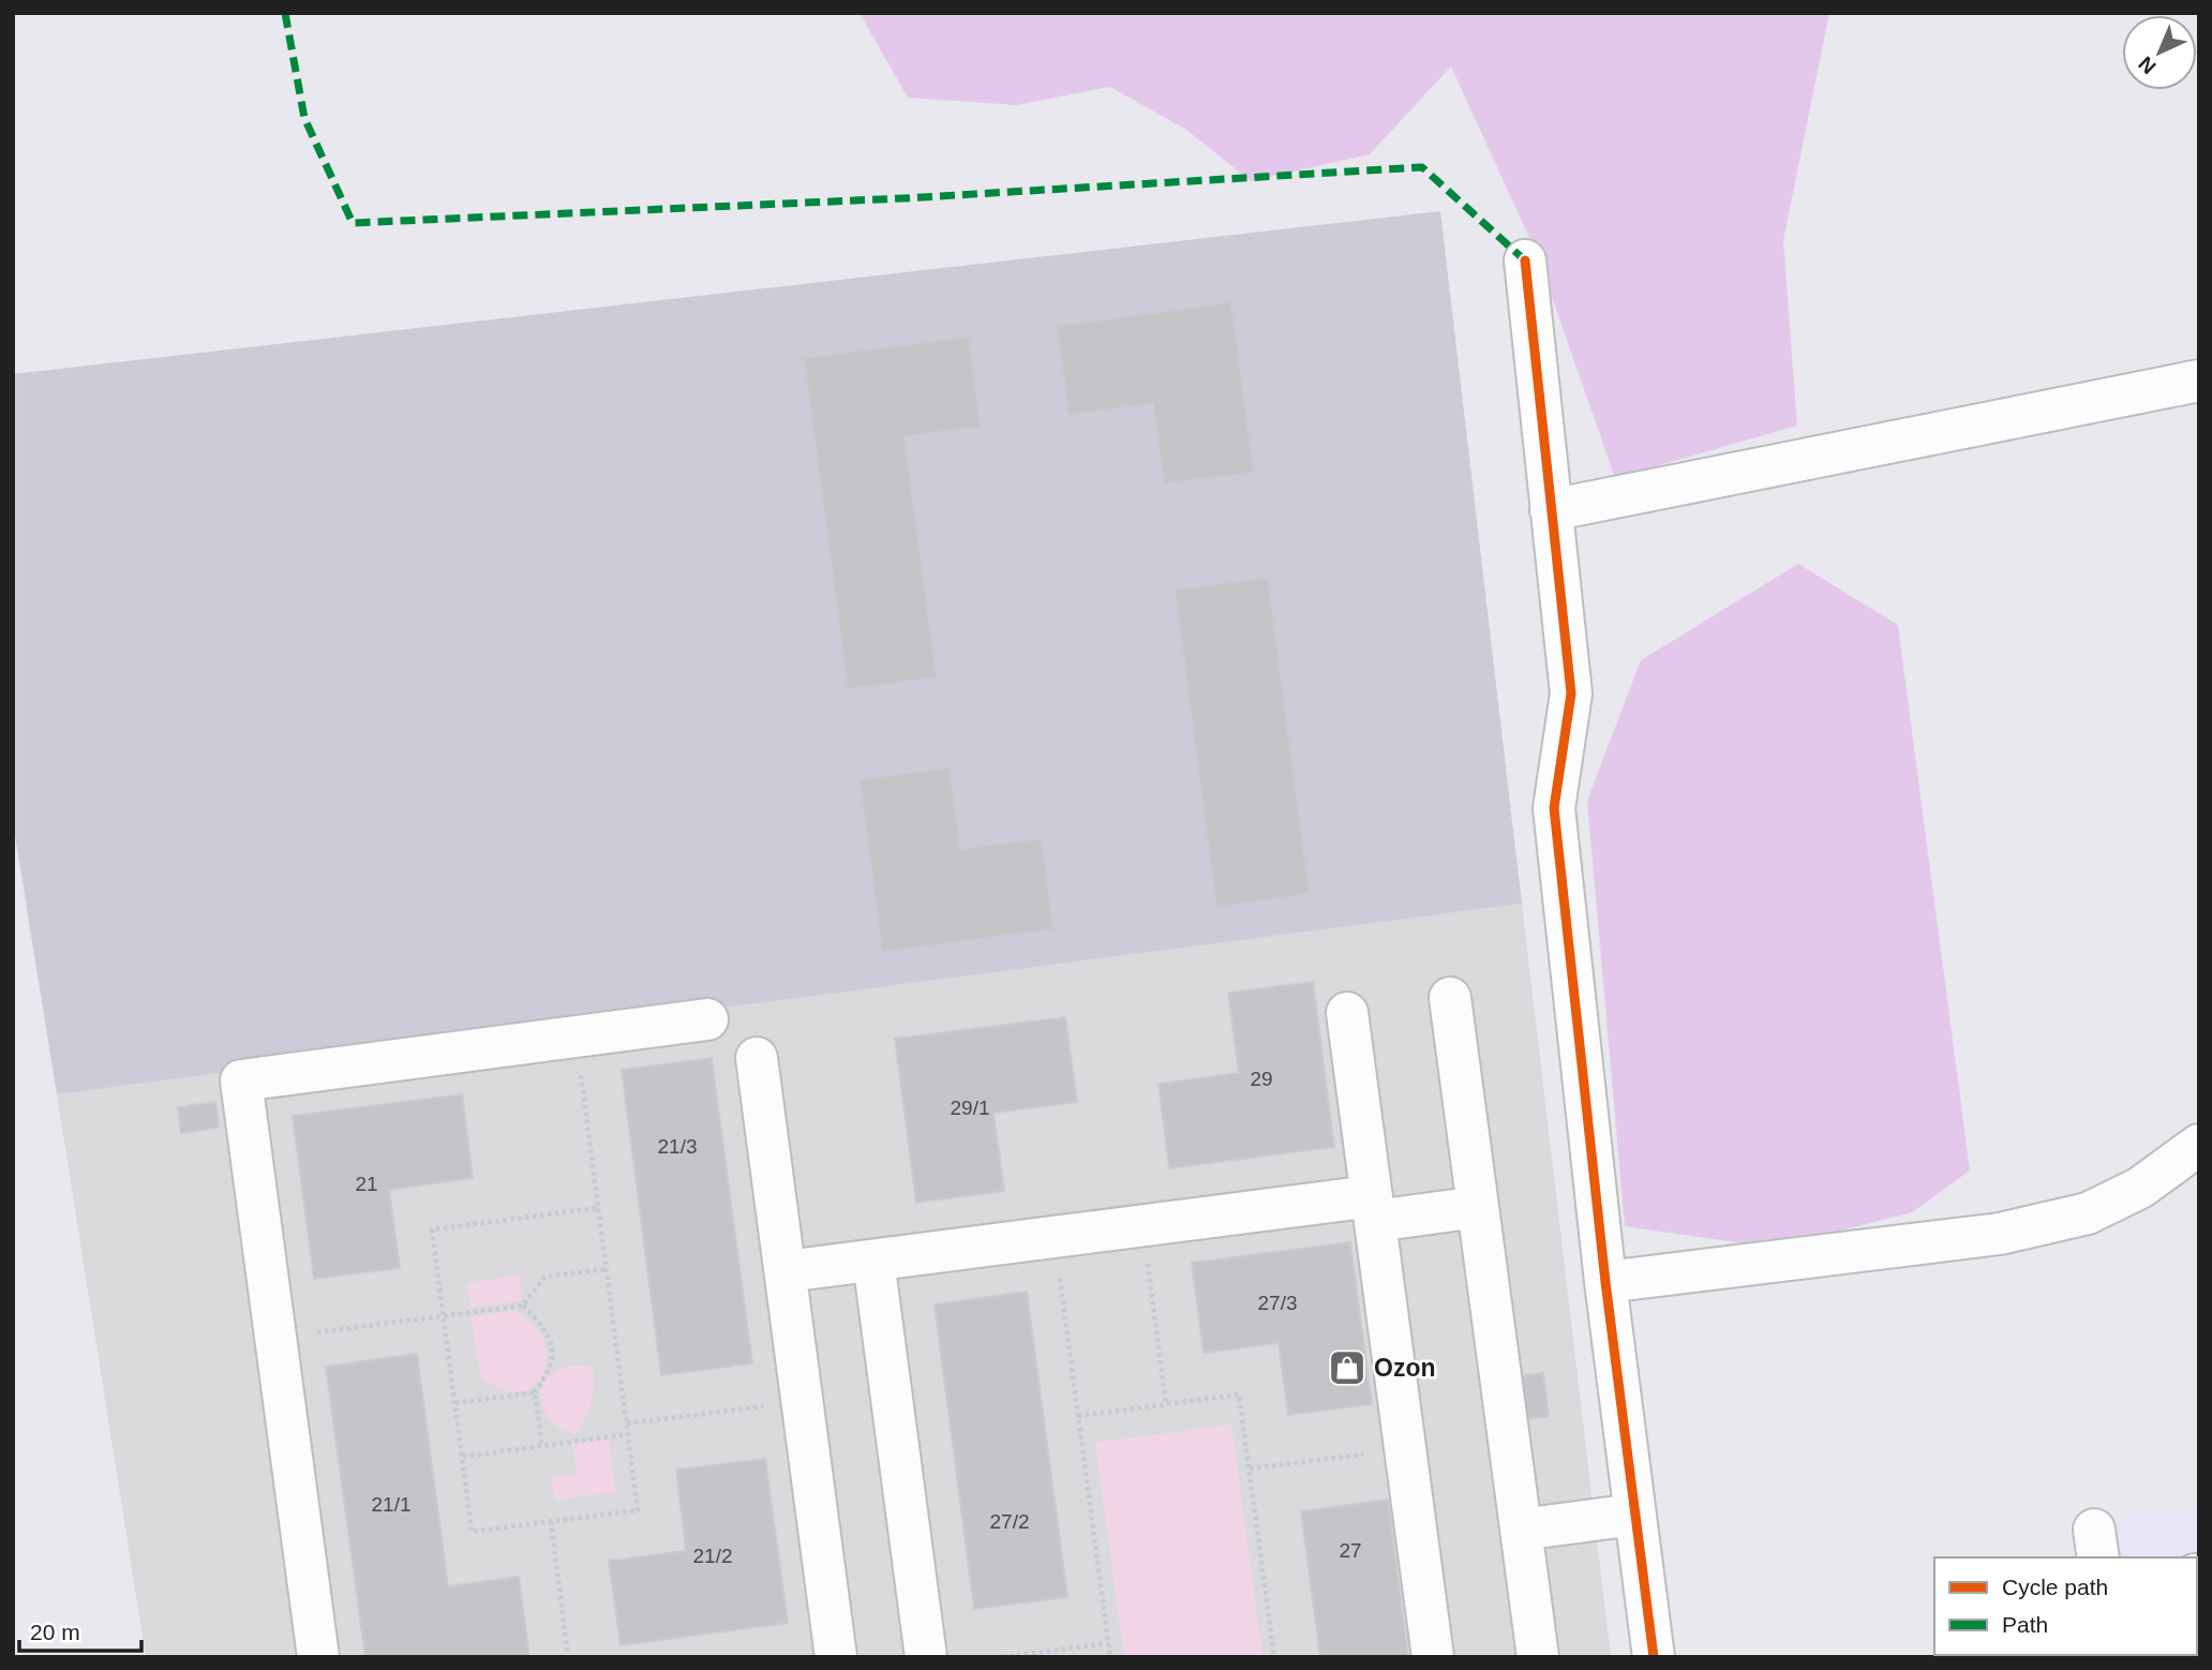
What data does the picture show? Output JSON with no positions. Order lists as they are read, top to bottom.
{
  "places": {
    "shop": ["Ozon"]
  },
  "house_numbers": [
    "29",
    "29/1",
    "21/3",
    "21",
    "27/3",
    "21/1",
    "27/2",
    "27",
    "21/2"
  ],
  "legend": ["Cycle path", "Path"],
  "scale_bar": "20 m",
  "north": "bottom left"
}
